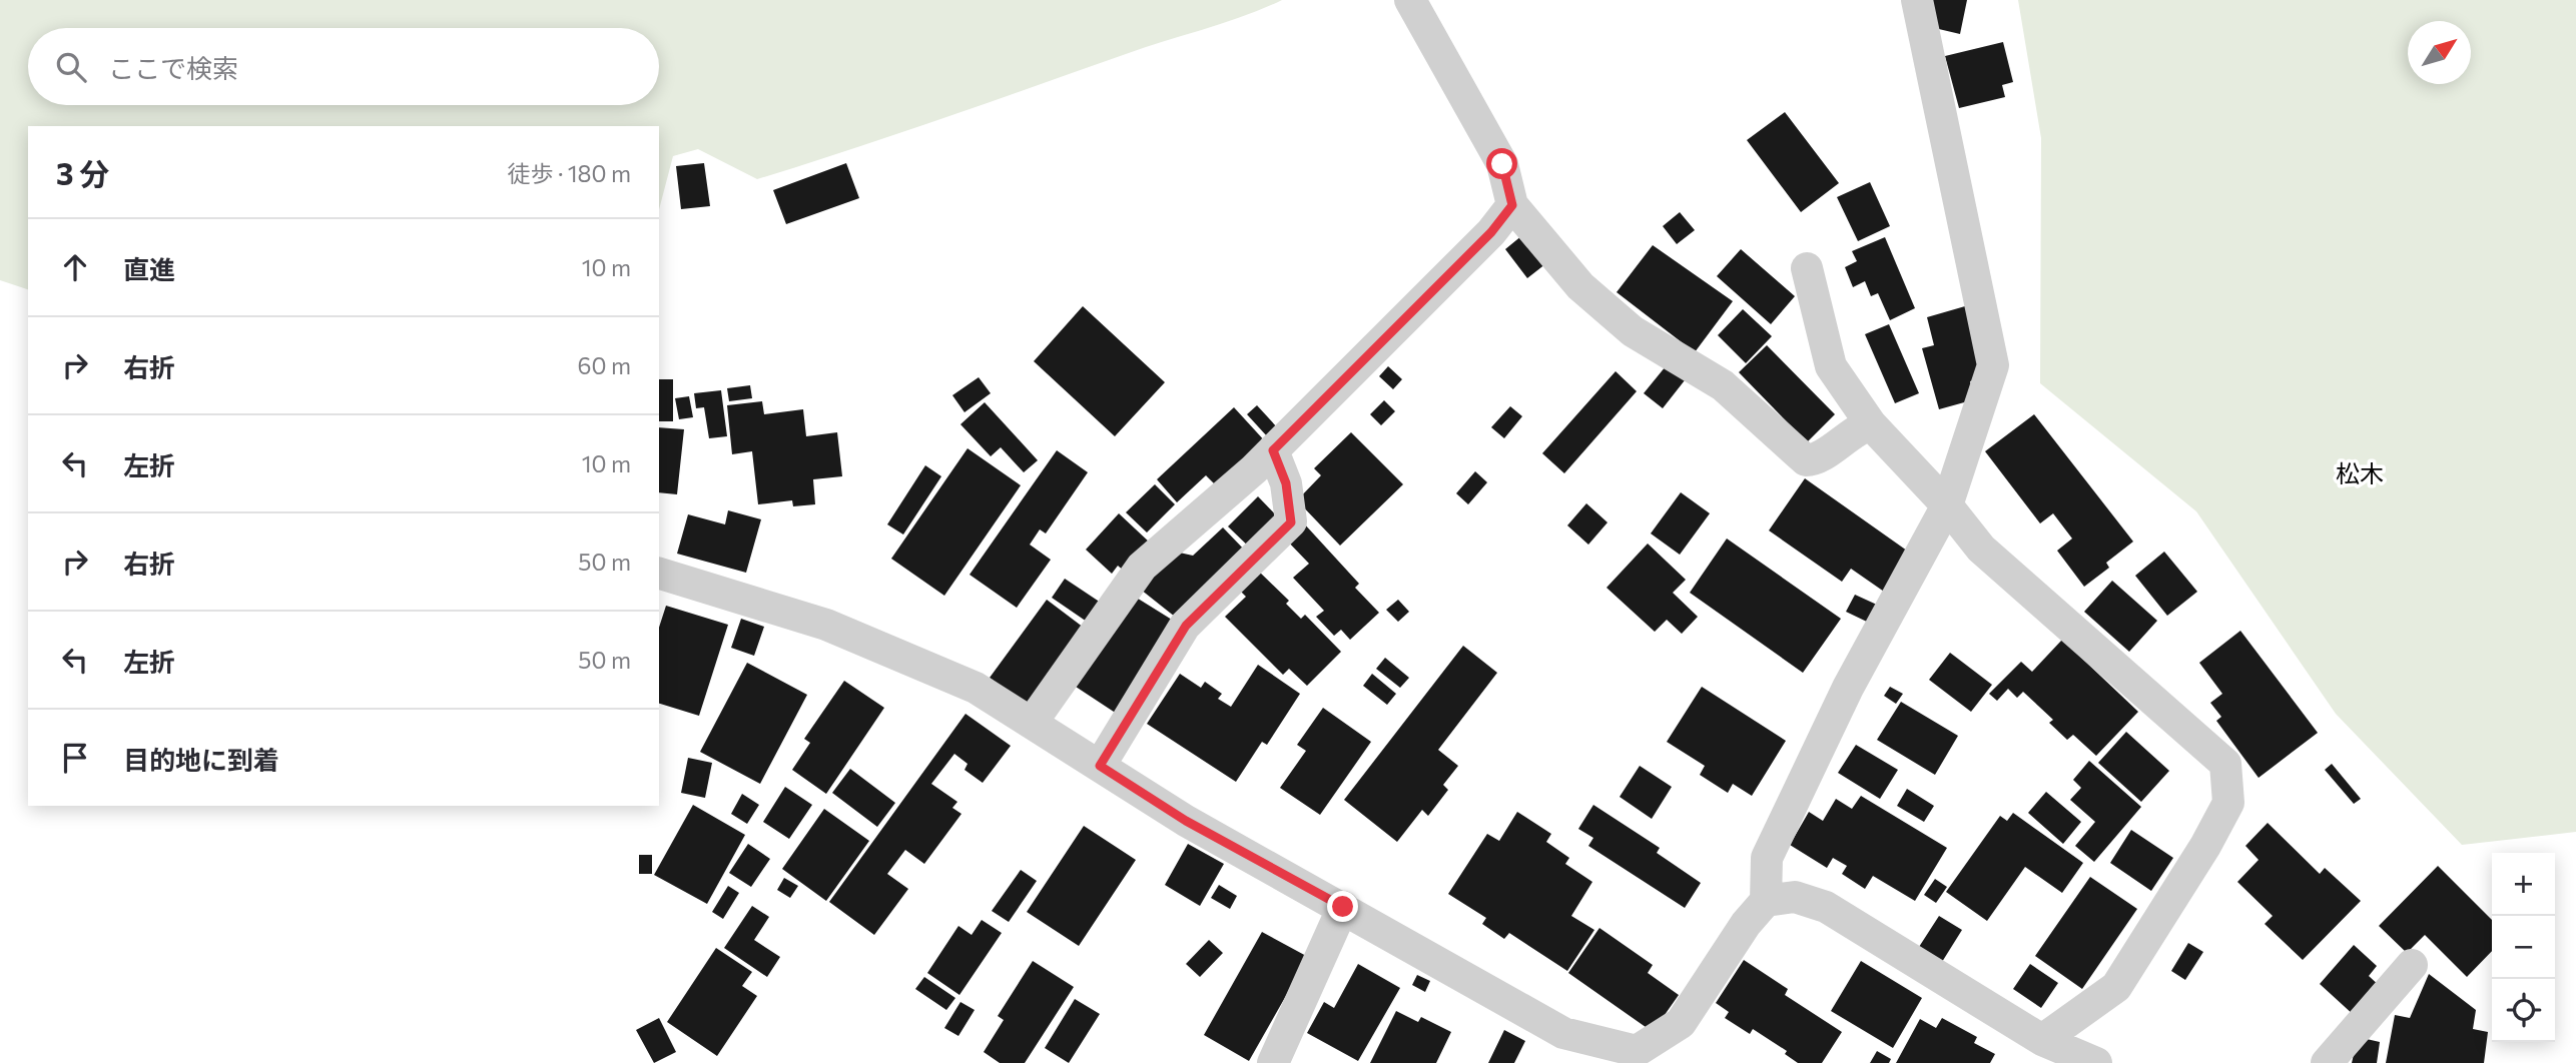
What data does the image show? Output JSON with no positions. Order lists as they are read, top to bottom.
{
  "districts": ["松木"],
  "north": "top right",
  "page": {
    "search": "ここで検索",
    "heading": ["3 分", "徒歩 · 180 m"],
    "list": [
      ["直進", "10 m"],
      ["右折", "60 m"],
      ["左折", "10 m"],
      ["右折", "50 m"],
      ["左折", "50 m"],
      "目的地に到着"
    ],
    "map_buttons": ["+", "−"]
  }
}
